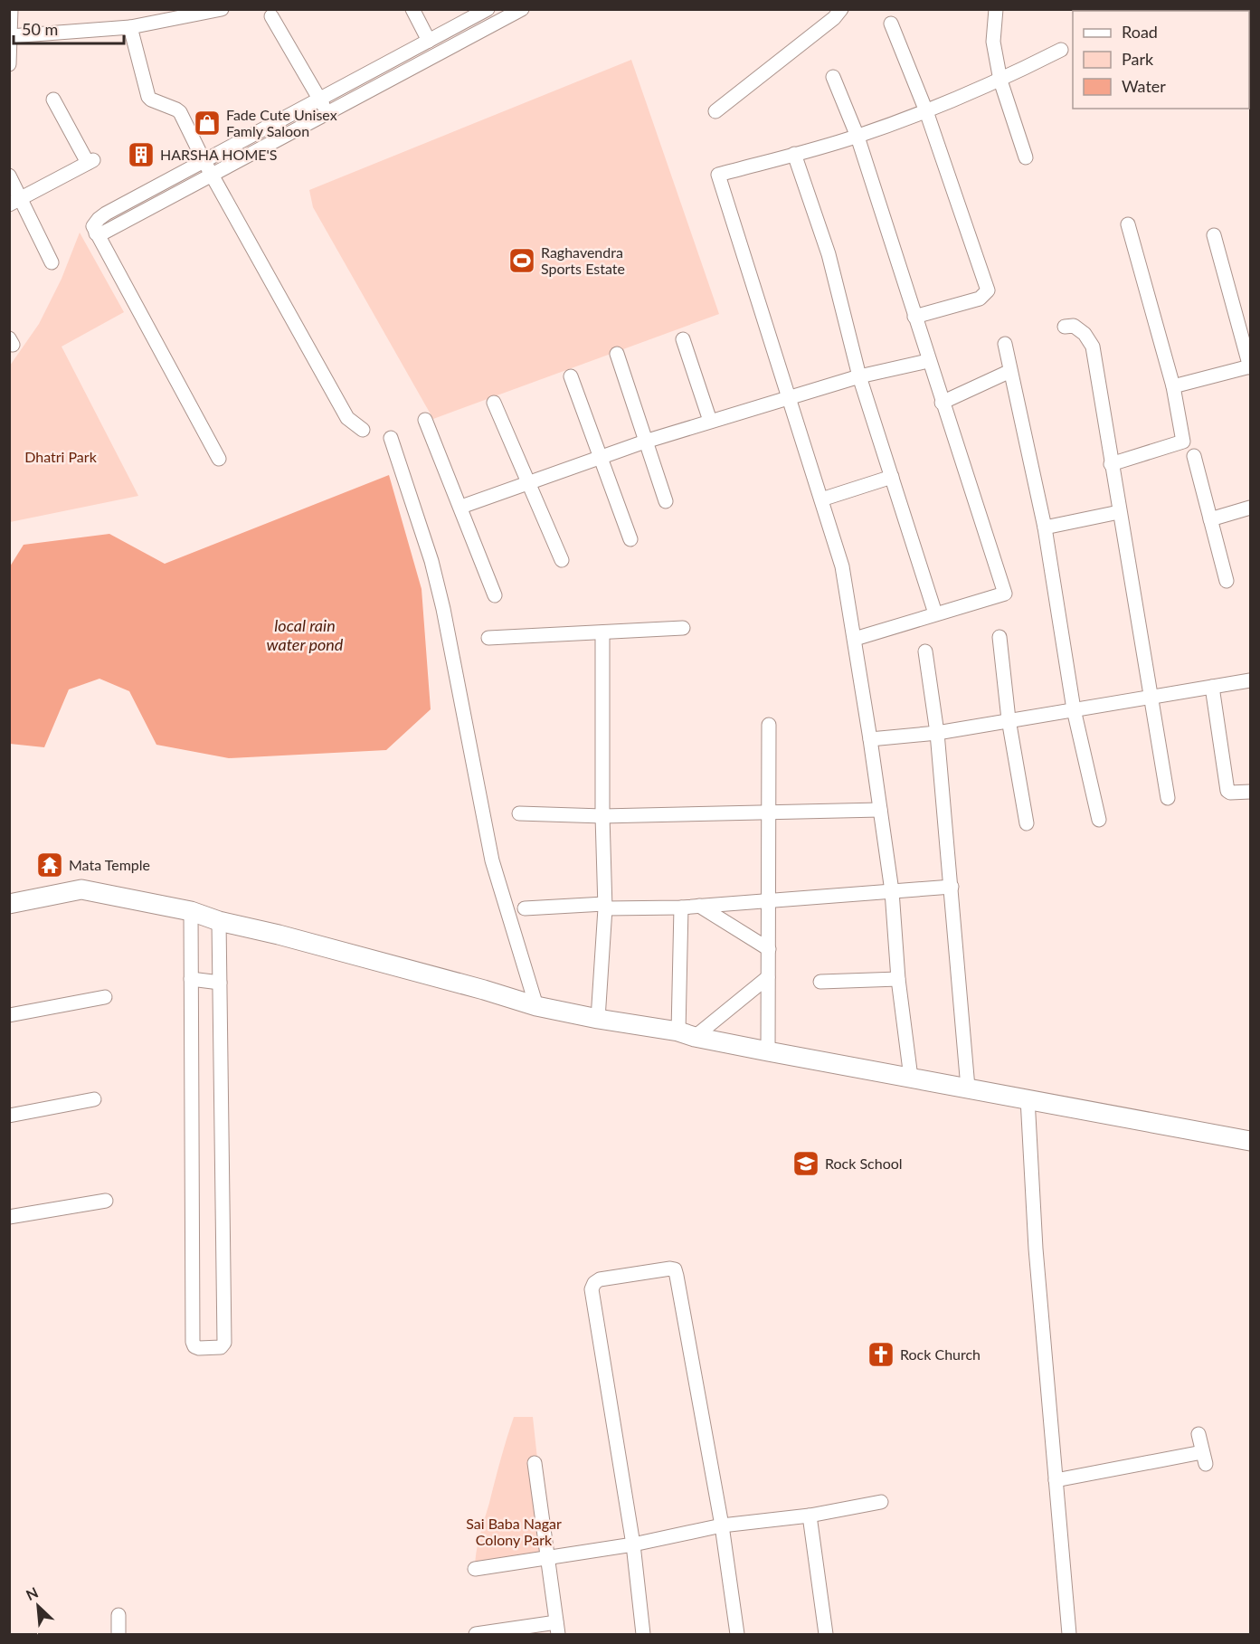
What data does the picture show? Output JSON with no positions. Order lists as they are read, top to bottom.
{
  "water": ["local rain water pond"],
  "parks": ["Dhatri Park", "Sai Baba Nagar Colony Park"],
  "places": {
    "shop": ["Fade Cute Unisex Famly Saloon"],
    "building": ["HARSHA HOME'S"],
    "sports": ["Raghavendra Sports Estate"],
    "temple": ["Mata Temple"],
    "school or university": ["Rock School"],
    "church": ["Rock Church"]
  },
  "legend": ["Road", "Park", "Water"],
  "scale_bar": "50 m",
  "north": "top left"
}
